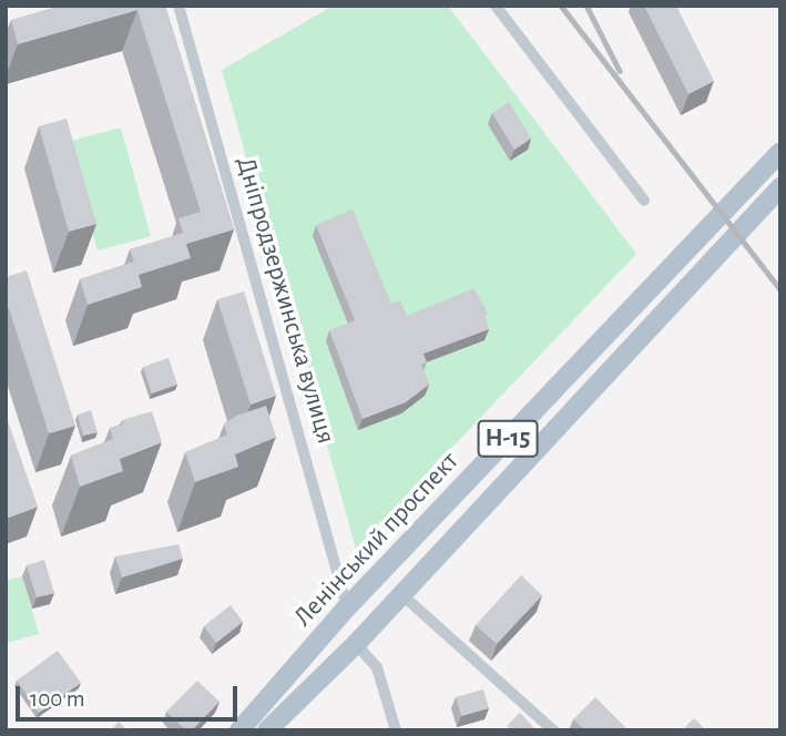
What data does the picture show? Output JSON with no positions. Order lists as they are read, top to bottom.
{
  "streets": {
    "main road": ["Н-15", "Ленінський проспект"],
    "street": ["Дніпродзержинська вулиця"]
  },
  "crossings": [
    ["Дніпродзержинська вулиця", "Ленінський проспект"]
  ],
  "scale_bar": "100 m"
}
